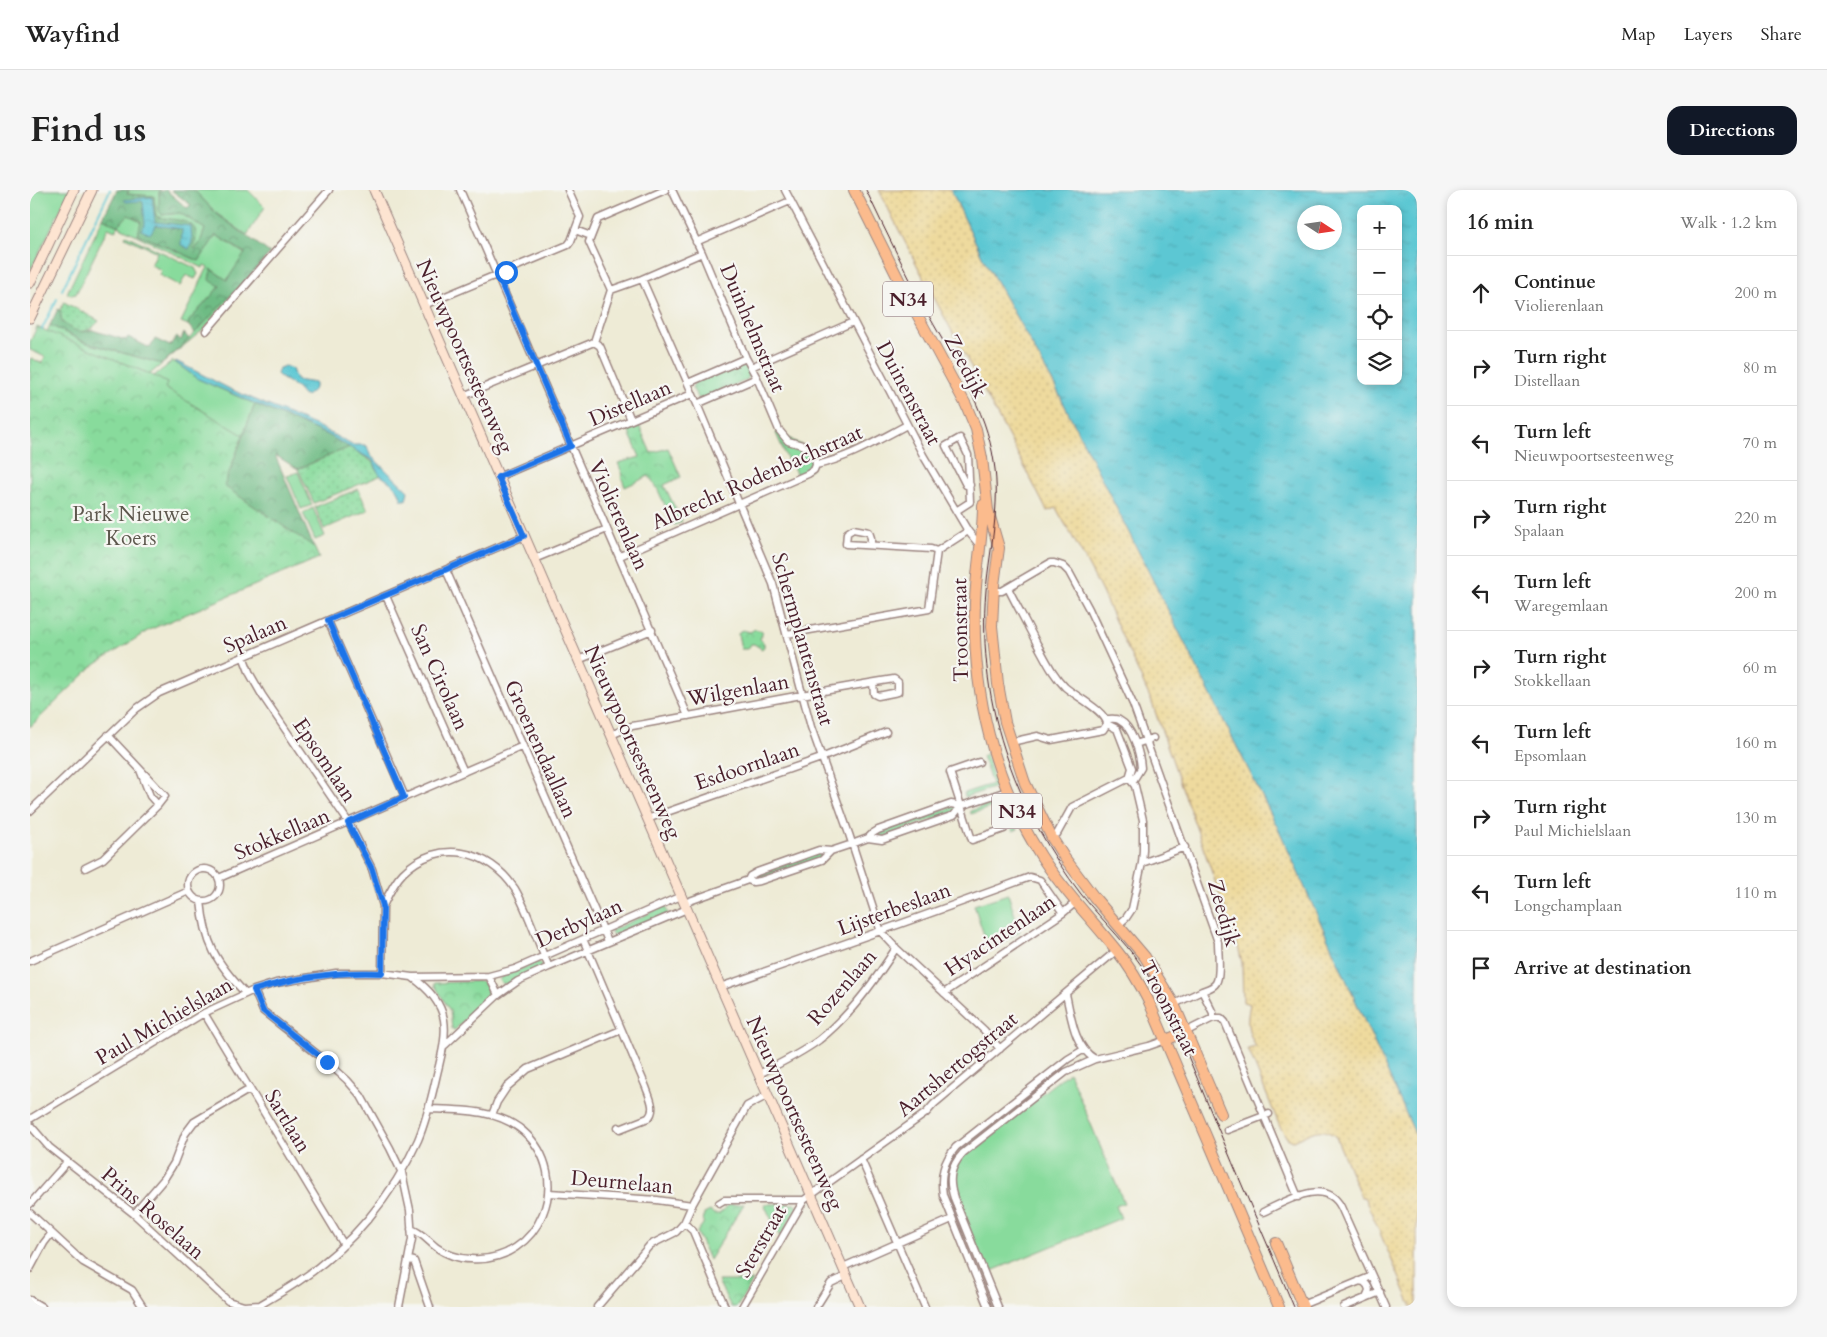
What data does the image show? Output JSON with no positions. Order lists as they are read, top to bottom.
{
  "streets": {
    "main road": [
      "N34",
      "Nieuwpoortsesteenweg",
      "Zeedijk",
      "Troonstraat"
    ],
    "street": [
      "Duinhelmstraat",
      "Duinenstraat",
      "Distellaan",
      "Albrecht Rodenbachstraat",
      "Violierenlaan",
      "Spalaan",
      "Schermplantenstraat",
      "San Cirolaan",
      "Wilgenlaan",
      "Groenendaallaan",
      "Epsomlaan",
      "Esdoornlaan",
      "Stokkellaan",
      "Lijsterbeslaan",
      "Derbylaan",
      "Hyacintenlaan",
      "Rozenlaan",
      "Paul Michielslaan",
      "Aartshertogstraat",
      "Sartlaan",
      "Deurnelaan",
      "Prins Roselaan",
      "Sterstraat"
    ]
  },
  "crossings": [
    ["N34", "Troonstraat"],
    ["Duinhelmstraat", "Distellaan"],
    ["Duinhelmstraat", "Albrecht Rodenbachstraat"],
    ["Nieuwpoortsesteenweg", "Distellaan"],
    ["Nieuwpoortsesteenweg", "Spalaan"],
    ["Nieuwpoortsesteenweg", "Wilgenlaan"],
    ["Nieuwpoortsesteenweg", "Esdoornlaan"],
    ["Nieuwpoortsesteenweg", "Lijsterbeslaan"],
    ["Nieuwpoortsesteenweg", "Derbylaan"],
    ["Nieuwpoortsesteenweg", "Rozenlaan"],
    ["Nieuwpoortsesteenweg", "Aartshertogstraat"],
    ["Nieuwpoortsesteenweg", "Sterstraat"],
    ["Zeedijk", "Troonstraat"],
    ["Duinenstraat", "Albrecht Rodenbachstraat"],
    ["Duinenstraat", "Troonstraat"],
    ["Distellaan", "Violierenlaan"],
    ["Distellaan", "Schermplantenstraat"],
    ["Albrecht Rodenbachstraat", "Violierenlaan"],
    ["Albrecht Rodenbachstraat", "Schermplantenstraat"],
    ["Violierenlaan", "Wilgenlaan"],
    ["Troonstraat", "Hyacintenlaan"],
    ["Troonstraat", "Aartshertogstraat"],
    ["Spalaan", "San Cirolaan"],
    ["Spalaan", "Groenendaallaan"],
    ["Spalaan", "Epsomlaan"],
    ["Schermplantenstraat", "Wilgenlaan"],
    ["Schermplantenstraat", "Esdoornlaan"],
    ["Schermplantenstraat", "Lijsterbeslaan"],
    ["San Cirolaan", "Stokkellaan"],
    ["Groenendaallaan", "Stokkellaan"],
    ["Groenendaallaan", "Derbylaan"],
    ["Epsomlaan", "Stokkellaan"],
    ["Epsomlaan", "Derbylaan"],
    ["Epsomlaan", "Paul Michielslaan"],
    ["Lijsterbeslaan", "Hyacintenlaan"],
    ["Derbylaan", "Paul Michielslaan"],
    ["Paul Michielslaan", "Sartlaan"],
    ["Aartshertogstraat", "Sterstraat"]
  ],
  "parks": ["Park Nieuwe Koers"],
  "north": "right",
  "page": {
    "header": "Wayfind",
    "nav": ["Map", "Layers", "Share"],
    "title": "Find us",
    "buttons": "Directions",
    "heading": ["16 min", "Walk · 1.2 km"],
    "map_buttons": ["+", "−"],
    "list": [
      ["Continue", "Violierenlaan", "200 m"],
      ["Turn right", "Distellaan", "80 m"],
      ["Turn left", "Nieuwpoortsesteenweg", "70 m"],
      ["Turn right", "Spalaan", "220 m"],
      ["Turn left", "Waregemlaan", "200 m"],
      ["Turn right", "Stokkellaan", "60 m"],
      ["Turn left", "Epsomlaan", "160 m"],
      ["Turn right", "Paul Michielslaan", "130 m"],
      ["Turn left", "Longchamplaan", "110 m"],
      "Arrive at destination"
    ]
  }
}
